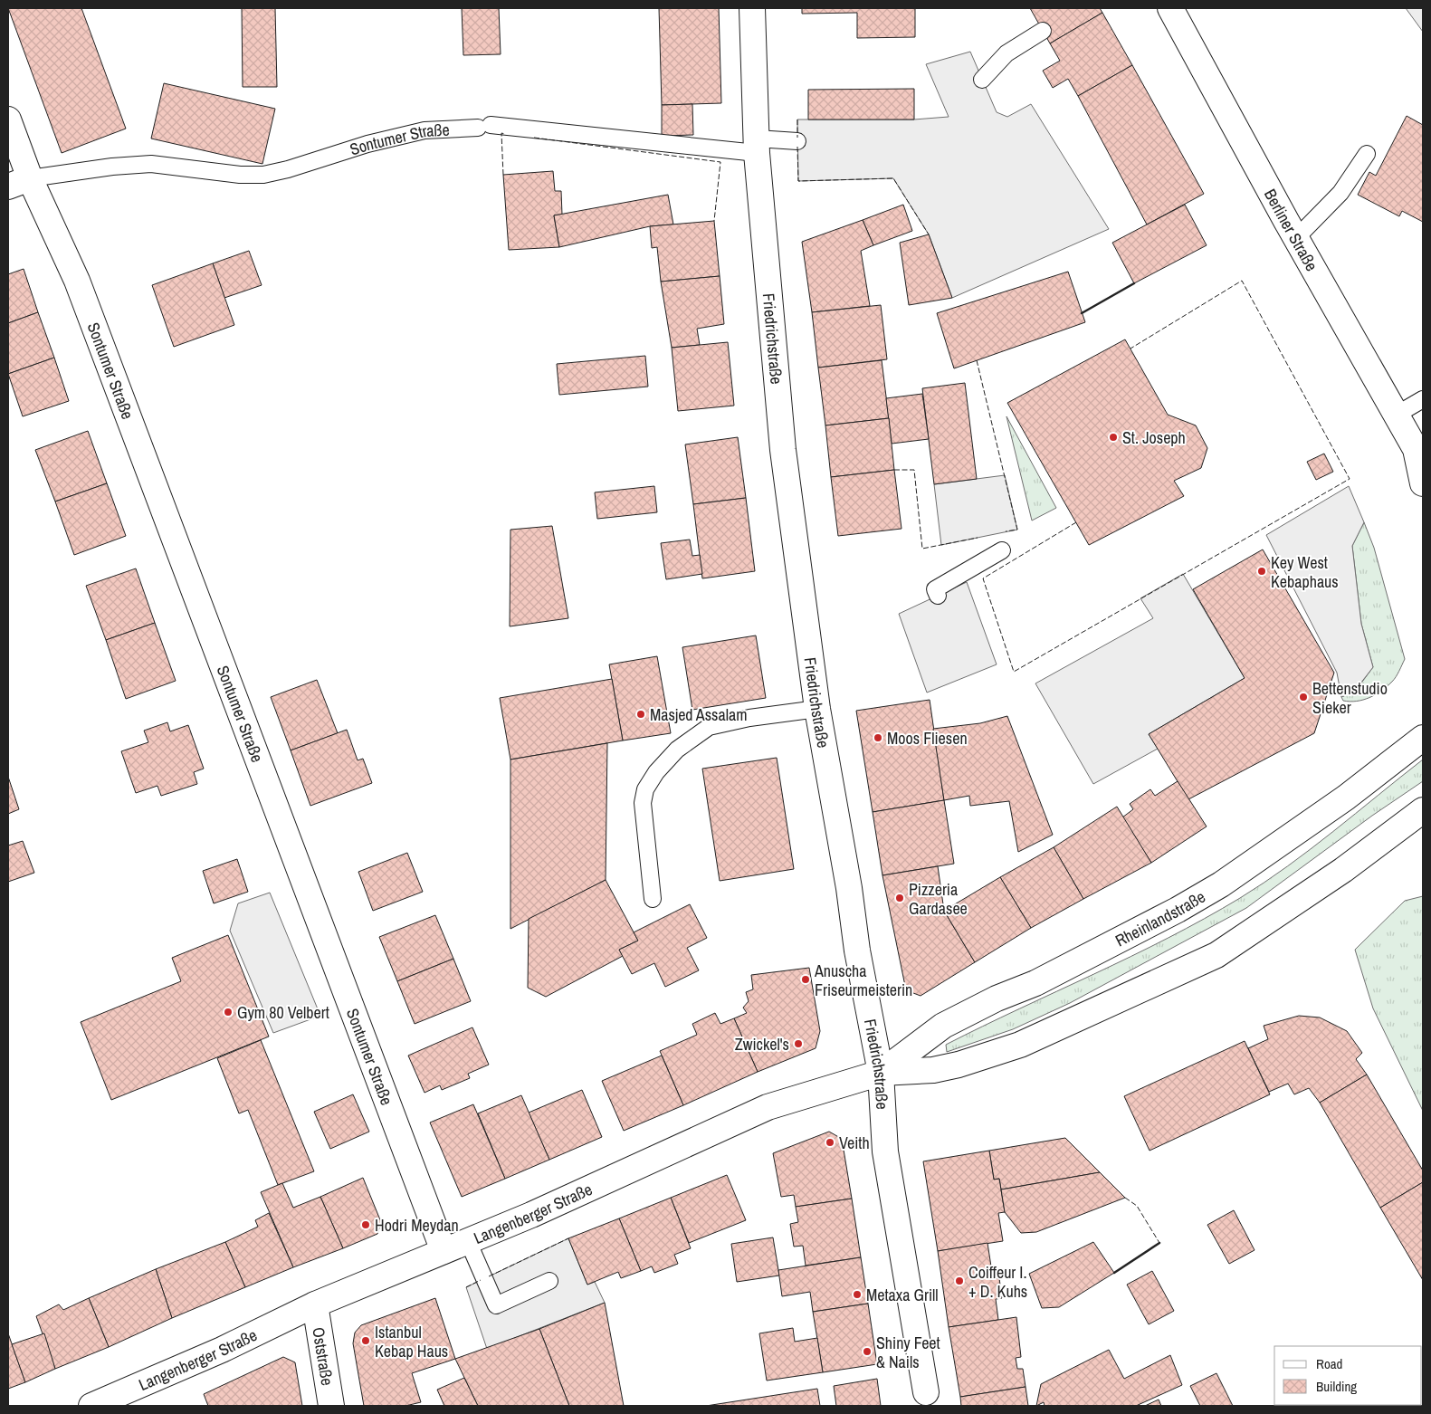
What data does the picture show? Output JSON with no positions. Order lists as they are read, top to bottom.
{
  "streets": {
    "main road": [
      "Sontumer Straße",
      "Berliner Straße",
      "Friedrichstraße",
      "Rheinlandstraße",
      "Langenberger Straße",
      "Oststraße"
    ]
  },
  "crossings": [
    ["Sontumer Straße", "Friedrichstraße"],
    ["Sontumer Straße", "Langenberger Straße"],
    ["Friedrichstraße", "Rheinlandstraße"],
    ["Friedrichstraße", "Langenberger Straße"],
    ["Rheinlandstraße", "Langenberger Straße"],
    ["Langenberger Straße", "Oststraße"]
  ],
  "places": [
    "St. Joseph",
    "Key West Kebaphaus",
    "Bettenstudio Sieker",
    "Masjed Assalam",
    "Moos Fliesen",
    "Pizzeria Gardasee",
    "Anuscha Friseurmeisterin",
    "Gym 80 Velbert",
    "Zwickel's",
    "Veith",
    "Hodri Meydan",
    "Coiffeur I. + D. Kuhs",
    "Metaxa Grill",
    "Istanbul Kebap Haus",
    "Shiny Feet & Nails"
  ],
  "legend": ["Road", "Building"]
}
